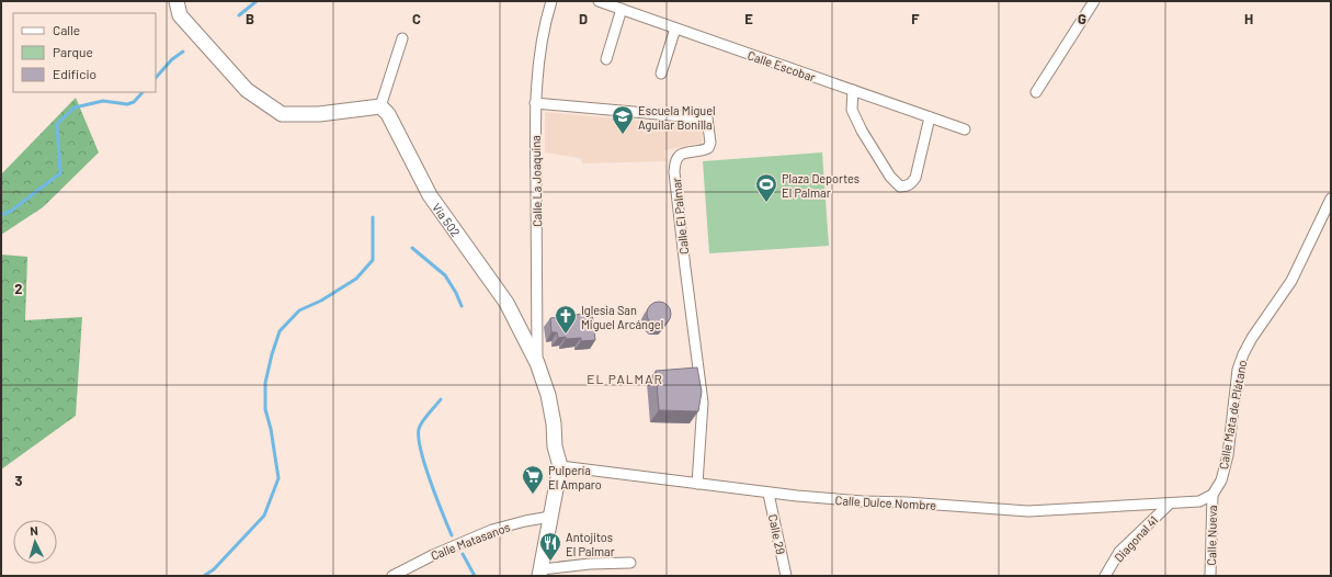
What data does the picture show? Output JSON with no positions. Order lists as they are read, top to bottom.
{
  "streets": {
    "street": [
      "Calle Escobar",
      "Calle La Joaquina",
      "Calle El Palmar",
      "Vía 502",
      "Calle Mata de Plátano",
      "Calle Dulce Nombre",
      "Calle 29",
      "Calle Nueva",
      "Diagonal 41",
      "Calle Matasanos"
    ]
  },
  "crossings": [
    ["Calle La Joaquina", "Calle El Palmar"],
    ["Calle La Joaquina", "Vía 502"],
    ["Calle El Palmar", "Calle Dulce Nombre"],
    ["Vía 502", "Calle Dulce Nombre"],
    ["Vía 502", "Calle Matasanos"],
    ["Calle Mata de Plátano", "Calle Dulce Nombre"],
    ["Calle Mata de Plátano", "Calle Nueva"],
    ["Calle Dulce Nombre", "Calle 29"],
    ["Calle Dulce Nombre", "Calle Nueva"],
    ["Calle Dulce Nombre", "Diagonal 41"]
  ],
  "districts": ["EL PALMAR"],
  "places": {
    "school or university": ["Escuela Miguel Aguilar Bonilla"],
    "sports": ["Plaza Deportes El Palmar"],
    "church": ["Iglesia San Miguel Arcángel"],
    "supermarket": ["Pulpería El Amparo"],
    "restaurant": ["Antojitos El Palmar"]
  },
  "legend": ["Calle", "Parque", "Edificio"],
  "north": "top",
  "grid": {
    "columns": [
      "B",
      "C",
      "D",
      "E",
      "F",
      "G",
      "H"
    ],
    "rows": ["2", "3"]
  }
}
